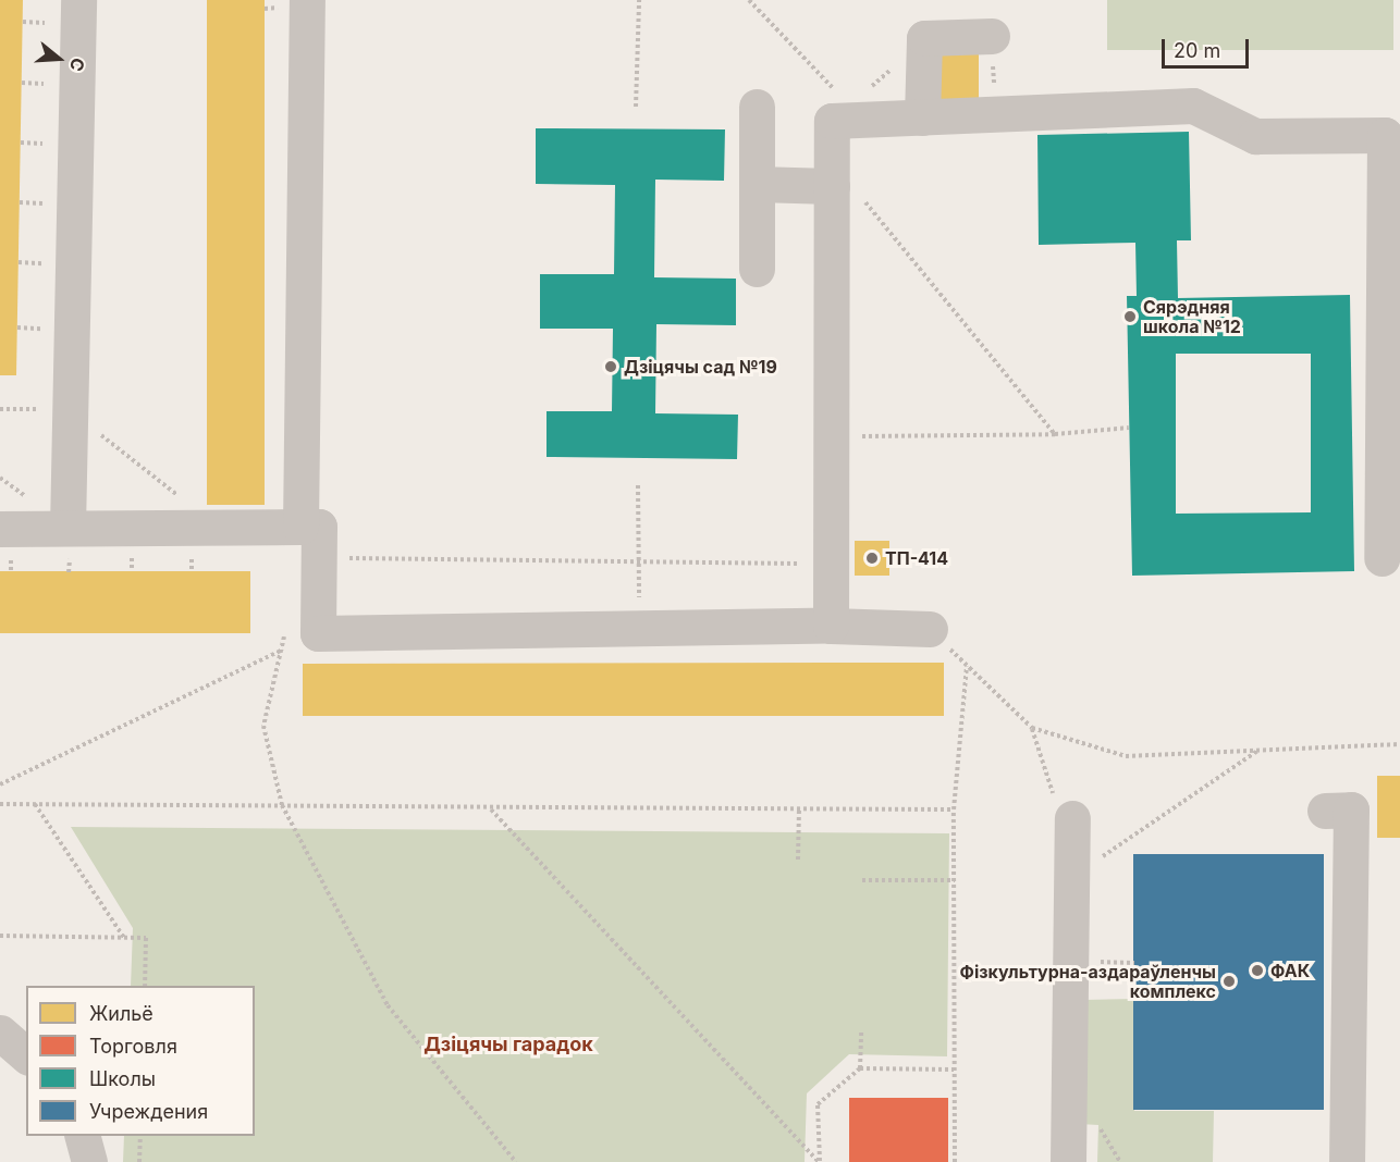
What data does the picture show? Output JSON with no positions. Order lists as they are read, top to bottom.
{
  "districts": ["Дзіцячы гарадок"],
  "places": [
    "Сярэдняя школа №12",
    "Дзіцячы сад №19",
    "ТП-414",
    "ФАК",
    "Фізкультурна-аздараўленчы комплекс"
  ],
  "legend": [
    "Жильё",
    "Торговля",
    "Школы",
    "Учреждения"
  ],
  "scale_bar": "20 m",
  "north": "right"
}
